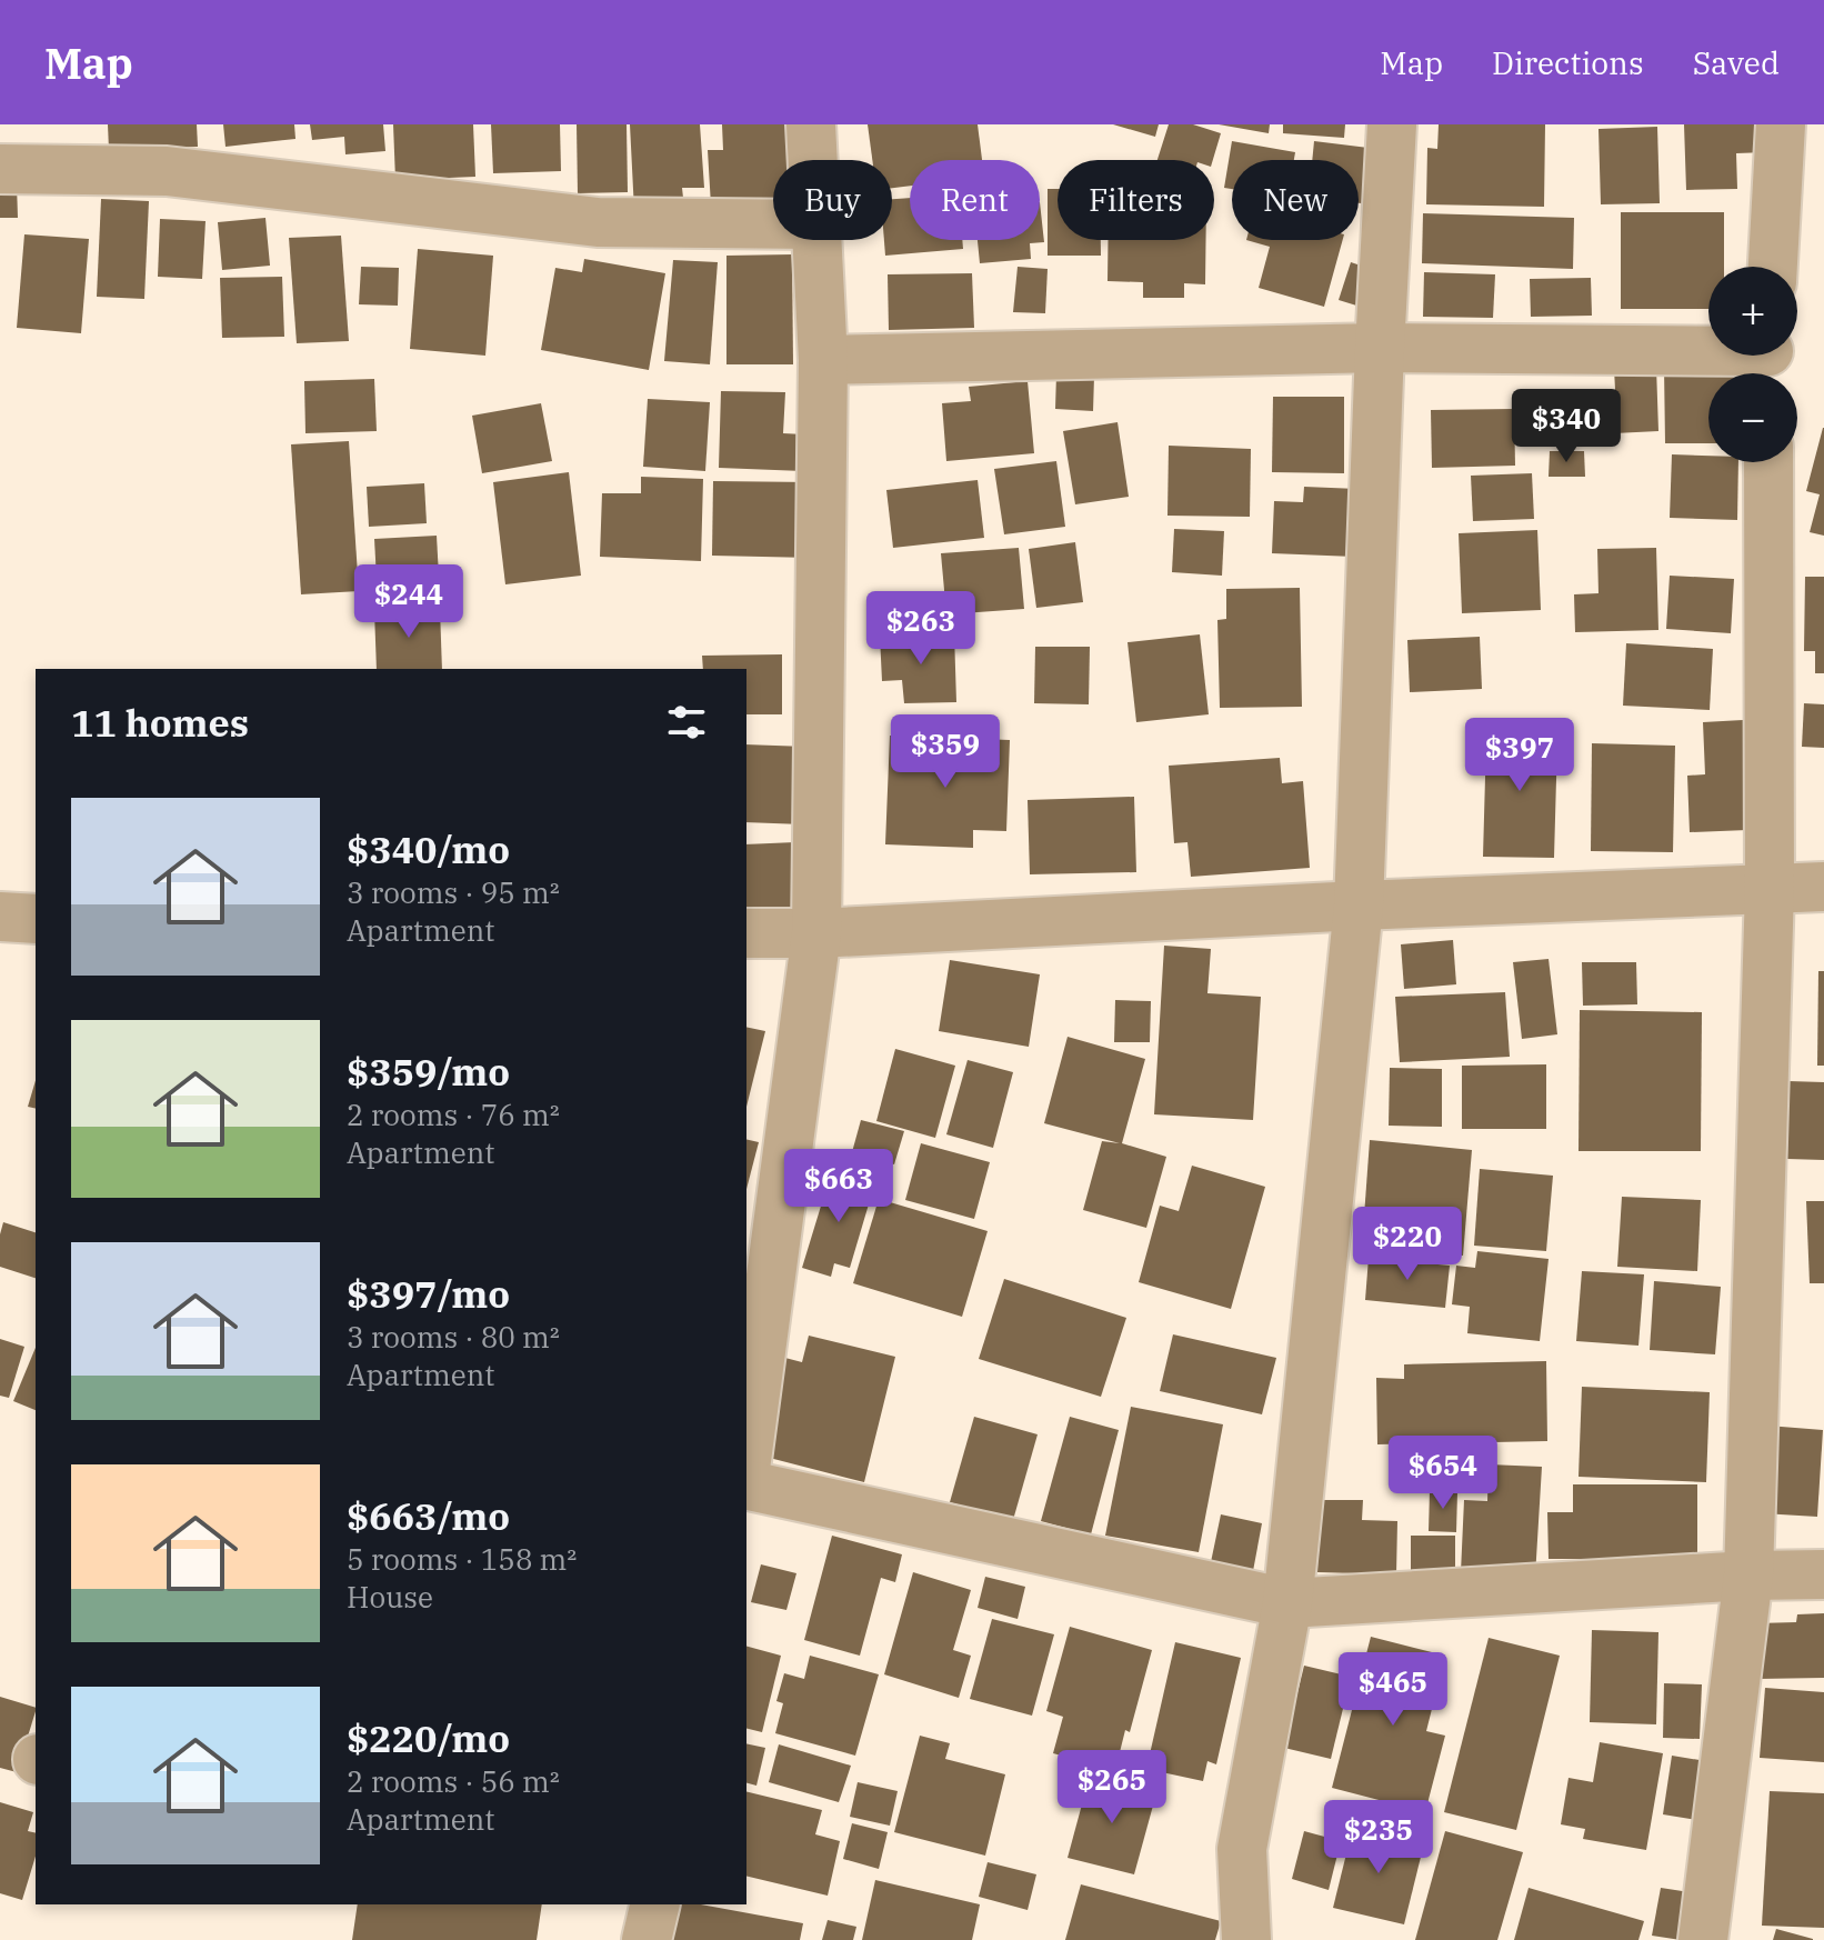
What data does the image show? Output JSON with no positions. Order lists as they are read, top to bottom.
{
  "page": {
    "header": "Map",
    "nav": ["Map", "Directions", "Saved"],
    "chip": [
      "Buy",
      "Rent",
      "Filters",
      "New"
    ],
    "map_buttons": ["+", "−"],
    "price": [
      "$340",
      "$244",
      "$263",
      "$359",
      "$397",
      "$663",
      "$220",
      "$654",
      "$465",
      "$265",
      "$235"
    ],
    "heading": "11 homes",
    "list": [
      {
        "name": "$340/mo",
        "note": "3 rooms · 95 m² · Apartment"
      },
      {
        "name": "$359/mo",
        "note": "2 rooms · 76 m² · Apartment"
      },
      {
        "name": "$397/mo",
        "note": "3 rooms · 80 m² · Apartment"
      },
      {
        "name": "$663/mo",
        "note": "5 rooms · 158 m² · House"
      },
      {
        "name": "$220/mo",
        "note": "2 rooms · 56 m² · Apartment"
      }
    ]
  }
}
